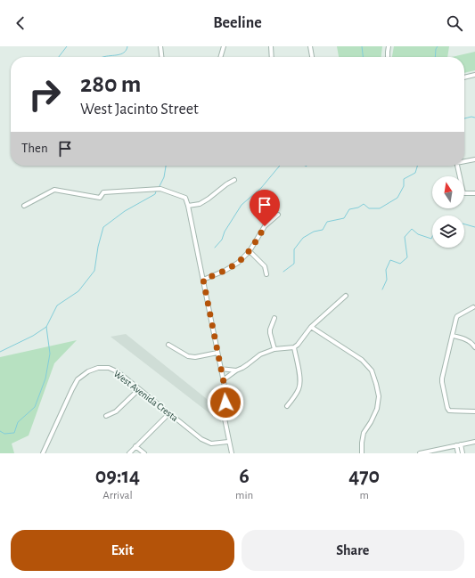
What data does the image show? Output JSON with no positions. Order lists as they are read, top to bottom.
{
  "streets": {
    "street": ["West Avenida Cresta"]
  },
  "north": "top",
  "page": {
    "header": "Beeline",
    "turn": ["280 m", "West Jacinto Street"],
    "then": "Then",
    "eta": [
      "09:14",
      "Arrival",
      "6",
      "min",
      "470",
      "m"
    ],
    "buttons": ["Exit", "Share"]
  }
}
